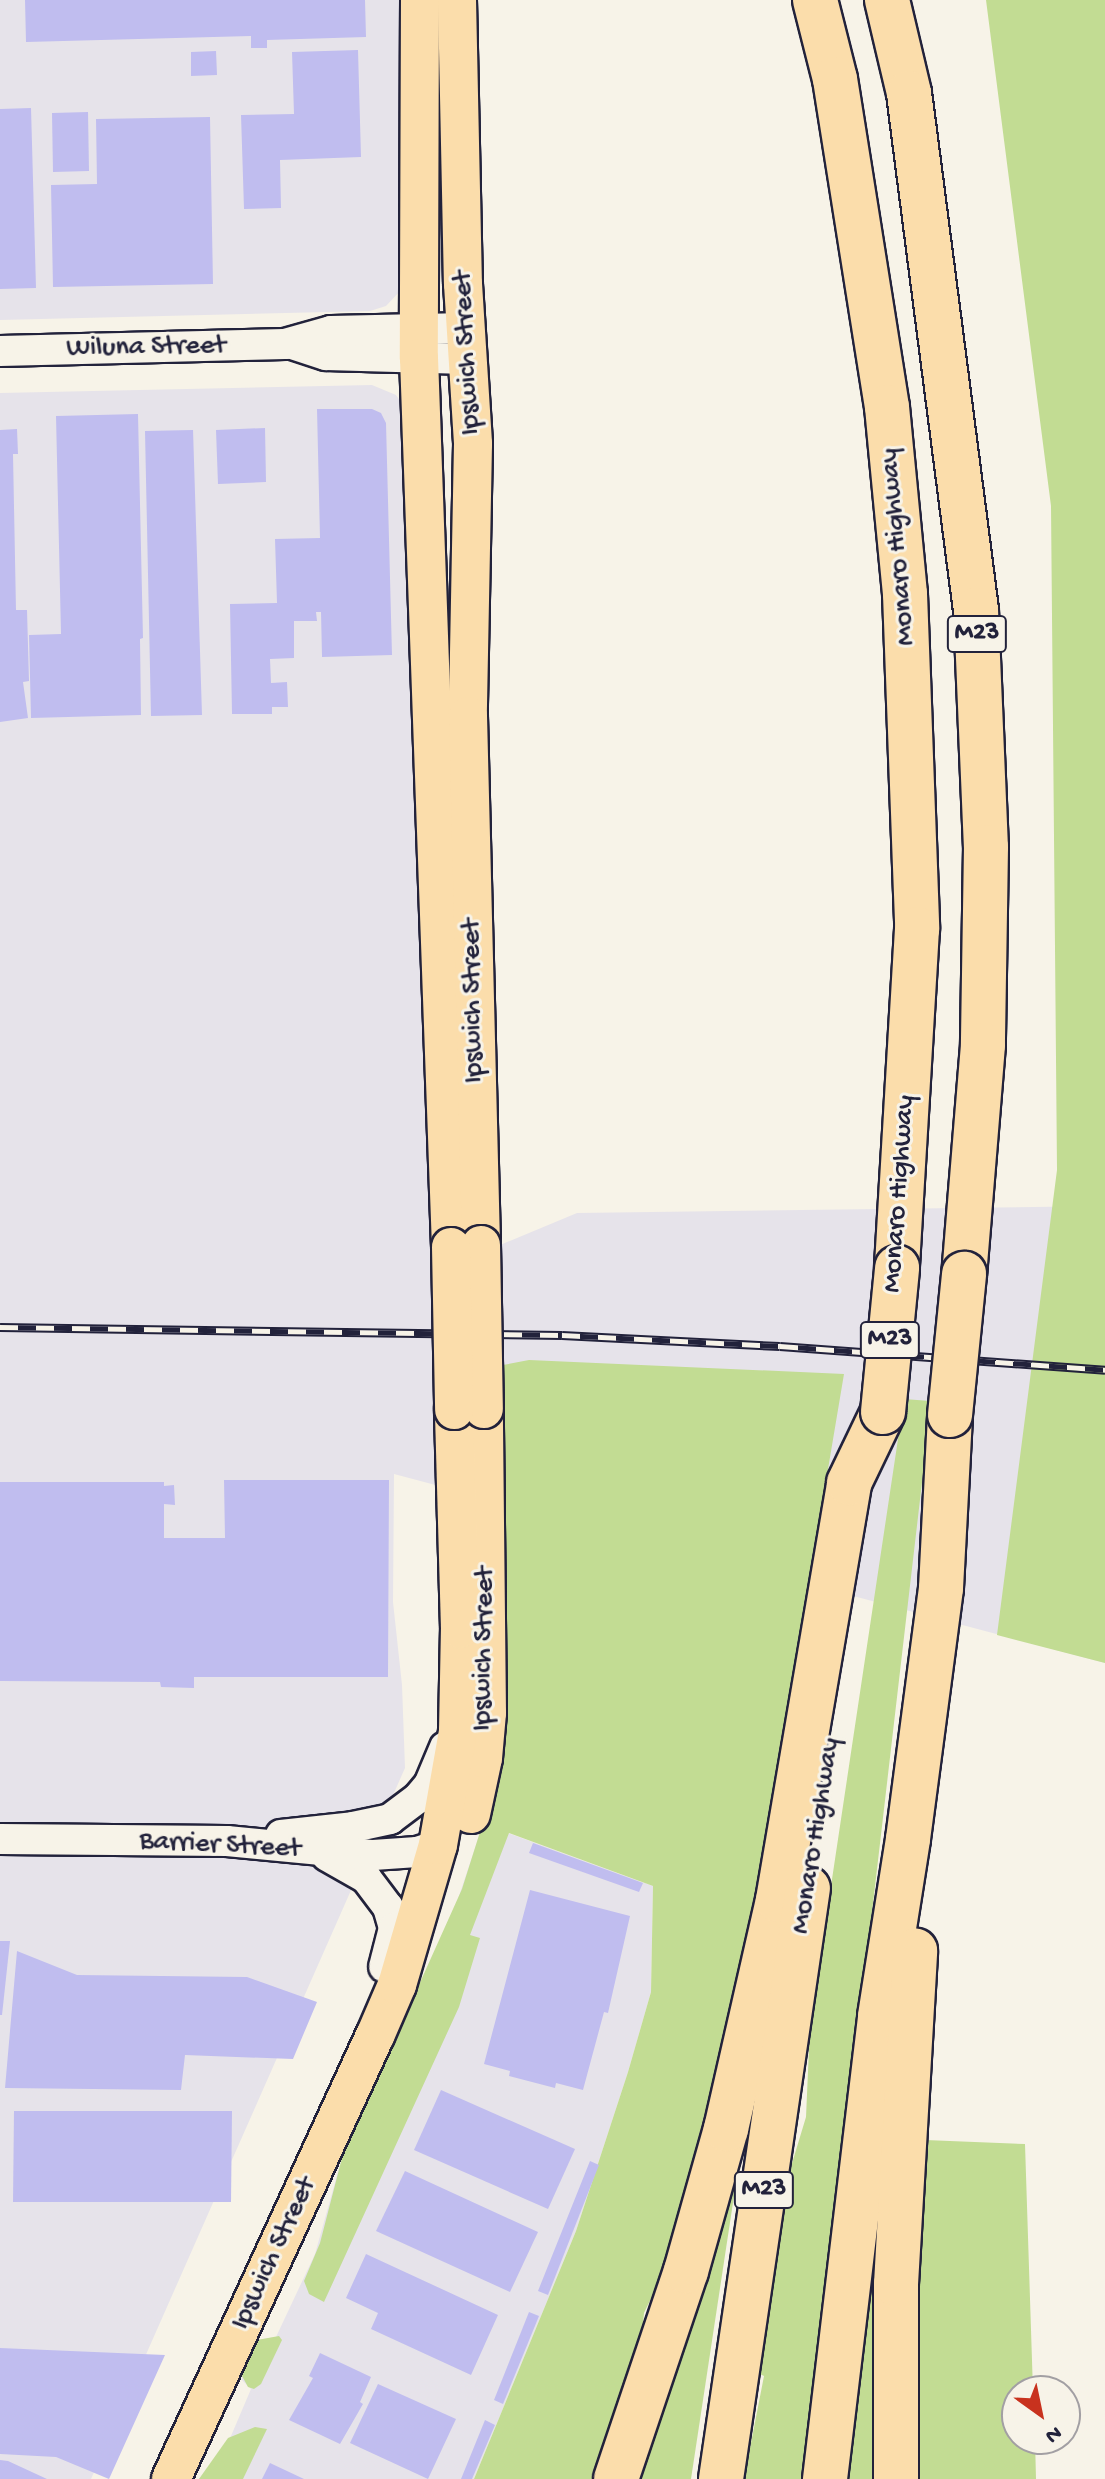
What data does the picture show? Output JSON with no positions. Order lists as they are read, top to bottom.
{
  "streets": {
    "highway": ["Monaro Highway", "M23"],
    "main road": ["Ipswich Street"],
    "street": ["Wiluna Street", "Barrier Street"]
  },
  "crossings": [
    ["Wiluna Street", "Ipswich Street"],
    ["Ipswich Street", "Barrier Street"]
  ],
  "north": "bottom right"
}
